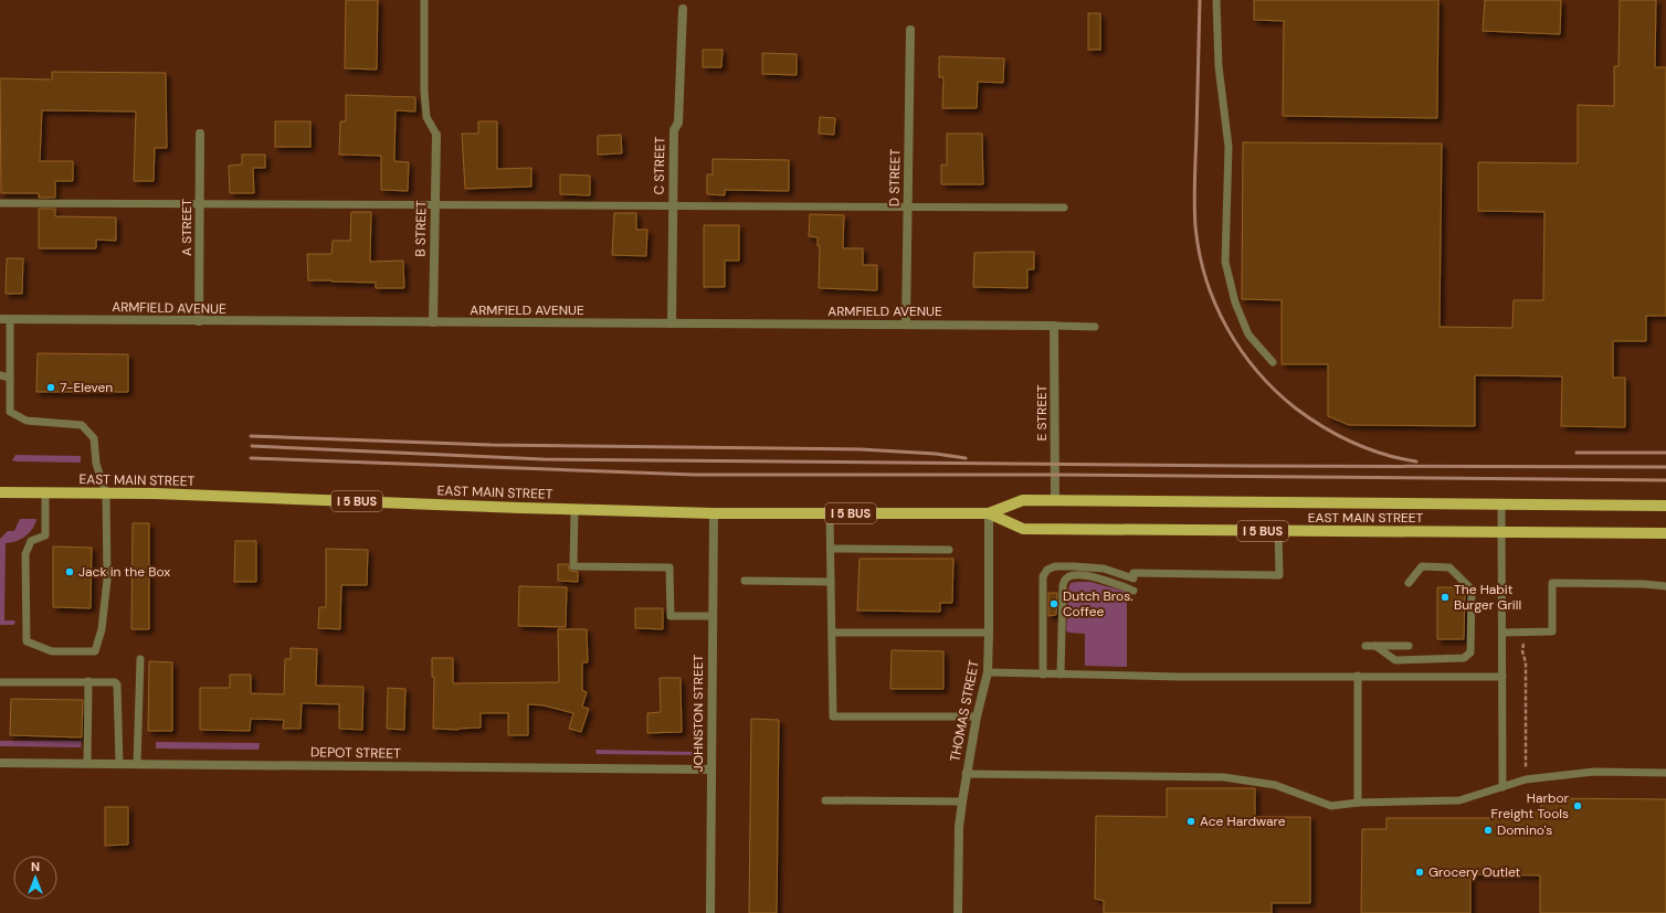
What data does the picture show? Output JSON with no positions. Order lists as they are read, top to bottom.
{
  "streets": {
    "main road": ["EAST MAIN STREET", "I 5 BUS"],
    "street": [
      "C STREET",
      "D STREET",
      "A STREET",
      "B STREET",
      "ARMFIELD AVENUE",
      "E STREET",
      "THOMAS STREET",
      "JOHNSTON STREET",
      "DEPOT STREET"
    ]
  },
  "crossings": [
    ["C STREET", "ARMFIELD AVENUE"],
    ["D STREET", "ARMFIELD AVENUE"],
    ["A STREET", "ARMFIELD AVENUE"],
    ["B STREET", "ARMFIELD AVENUE"],
    ["ARMFIELD AVENUE", "E STREET"],
    ["E STREET", "EAST MAIN STREET"],
    ["EAST MAIN STREET", "THOMAS STREET"],
    ["EAST MAIN STREET", "JOHNSTON STREET"],
    ["JOHNSTON STREET", "DEPOT STREET"]
  ],
  "places": [
    "7-Eleven",
    "Jack in the Box",
    "The Habit Burger Grill",
    "Dutch Bros. Coffee",
    "Harbor Freight Tools",
    "Ace Hardware",
    "Domino's",
    "Grocery Outlet"
  ],
  "north": "top"
}
